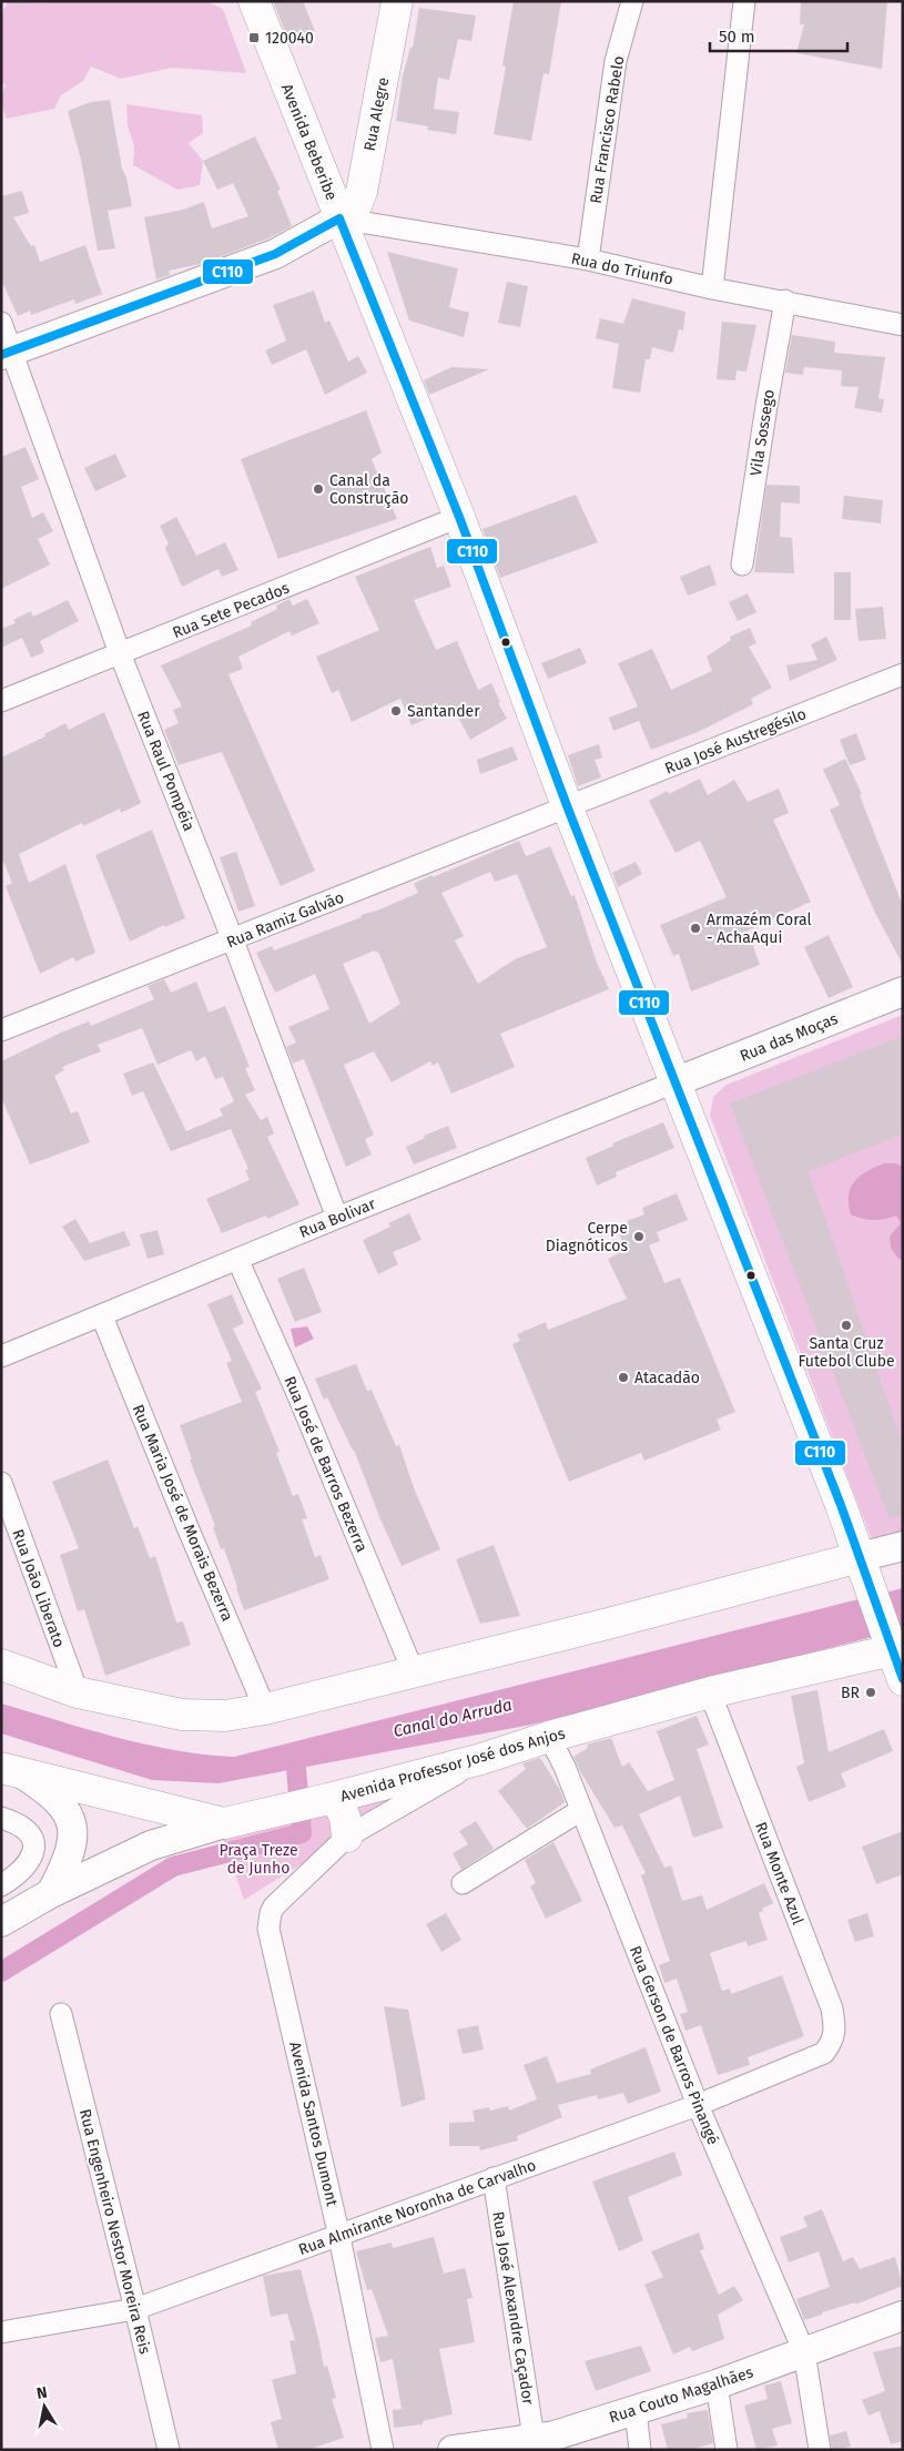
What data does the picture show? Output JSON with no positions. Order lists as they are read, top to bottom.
{
  "streets": {
    "main road": ["Rua Alegre", "Avenida Beberibe", "Avenida Professor José dos Anjos"],
    "street": [
      "Rua Francisco Rabelo",
      "Rua do Triunfo",
      "Vila Sossego",
      "Rua Sete Pecados",
      "Rua José Austregésilo",
      "Rua Raul Pompéia",
      "Rua Ramiz Galvão",
      "Rua das Moças",
      "Rua Bolivar",
      "Rua José de Barros Bezerra",
      "Rua Maria José de Morais Bezerra",
      "Rua João Liberato",
      "Rua Monte Azul",
      "Rua Gerson de Barros Pinangé",
      "Avenida Santos Dumont",
      "Rua Almirante Noronha de Carvalho",
      "Rua Engenheiro Nestor Moreira Reis",
      "Rua José Alexandre Caçador",
      "Rua Couto Magalhães"
    ]
  },
  "crossings": [
    ["Rua Alegre", "Avenida Beberibe"],
    ["Rua Alegre", "Rua do Triunfo"],
    ["Rua Francisco Rabelo", "Rua do Triunfo"],
    ["Avenida Beberibe", "Rua do Triunfo"],
    ["Avenida Beberibe", "Rua Sete Pecados"],
    ["Avenida Beberibe", "Rua José Austregésilo"],
    ["Avenida Beberibe", "Rua Ramiz Galvão"],
    ["Avenida Beberibe", "Rua das Moças"],
    ["Avenida Beberibe", "Rua Bolivar"],
    ["Avenida Beberibe", "Avenida Professor José dos Anjos"],
    ["Rua do Triunfo", "Vila Sossego"],
    ["Rua Sete Pecados", "Rua Raul Pompéia"],
    ["Rua José Austregésilo", "Rua Ramiz Galvão"],
    ["Rua Raul Pompéia", "Rua Ramiz Galvão"],
    ["Rua Raul Pompéia", "Rua Bolivar"],
    ["Rua das Moças", "Rua Bolivar"],
    ["Rua Bolivar", "Rua José de Barros Bezerra"],
    ["Rua Bolivar", "Rua Maria José de Morais Bezerra"],
    ["Avenida Professor José dos Anjos", "Rua Monte Azul"],
    ["Avenida Professor José dos Anjos", "Rua Gerson de Barros Pinangé"],
    ["Rua Monte Azul", "Rua Almirante Noronha de Carvalho"],
    ["Rua Gerson de Barros Pinangé", "Rua Almirante Noronha de Carvalho"],
    ["Rua Gerson de Barros Pinangé", "Rua Couto Magalhães"],
    ["Avenida Santos Dumont", "Rua Almirante Noronha de Carvalho"],
    ["Rua Almirante Noronha de Carvalho", "Rua Engenheiro Nestor Moreira Reis"],
    ["Rua Almirante Noronha de Carvalho", "Rua José Alexandre Caçador"],
    ["Rua José Alexandre Caçador", "Rua Couto Magalhães"]
  ],
  "water": ["Canal do Arruda"],
  "parks": ["Praça Treze de Junho"],
  "places": {
    "transit": ["120040"],
    "other": [
      "Canal da Construção",
      "Santander",
      "Armazém Coral - AchaAqui",
      "Cerpe Diagnóticos",
      "Santa Cruz Futebol Clube",
      "Atacadão",
      "BR"
    ]
  },
  "lines": ["transit line C110"],
  "scale_bar": "50 m",
  "north": "top"
}
